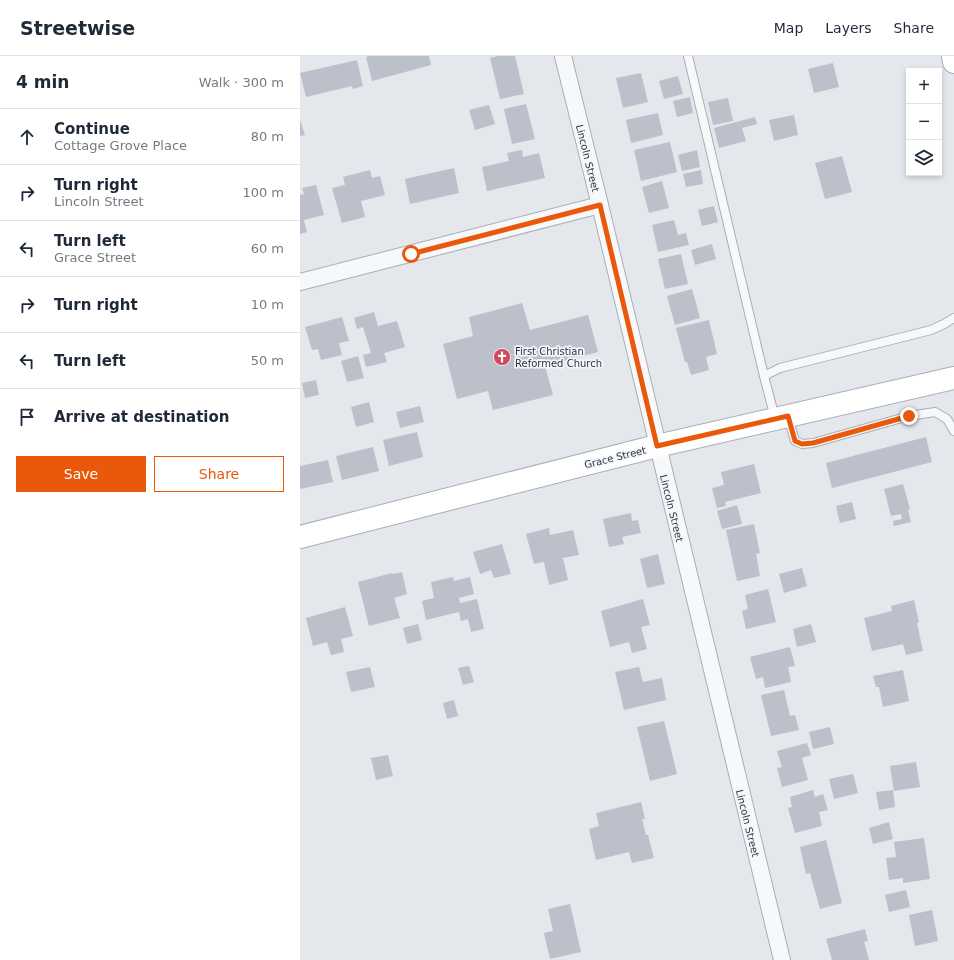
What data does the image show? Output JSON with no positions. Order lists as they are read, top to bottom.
{
  "streets": {
    "street": ["Lincoln Street", "Grace Street"]
  },
  "crossings": [
    ["Lincoln Street", "Grace Street"]
  ],
  "places": {
    "church": ["First Christian Reformed Church"]
  },
  "page": {
    "header": "Streetwise",
    "nav": ["Map", "Layers", "Share"],
    "heading": ["4 min", "Walk · 300 m"],
    "map_buttons": ["+", "−"],
    "list": [
      ["Continue", "Cottage Grove Place", "80 m"],
      ["Turn right", "Lincoln Street", "100 m"],
      ["Turn left", "Grace Street", "60 m"],
      ["Turn right", "10 m"],
      ["Turn left", "50 m"],
      "Arrive at destination"
    ],
    "buttons": ["Save", "Share"]
  }
}
